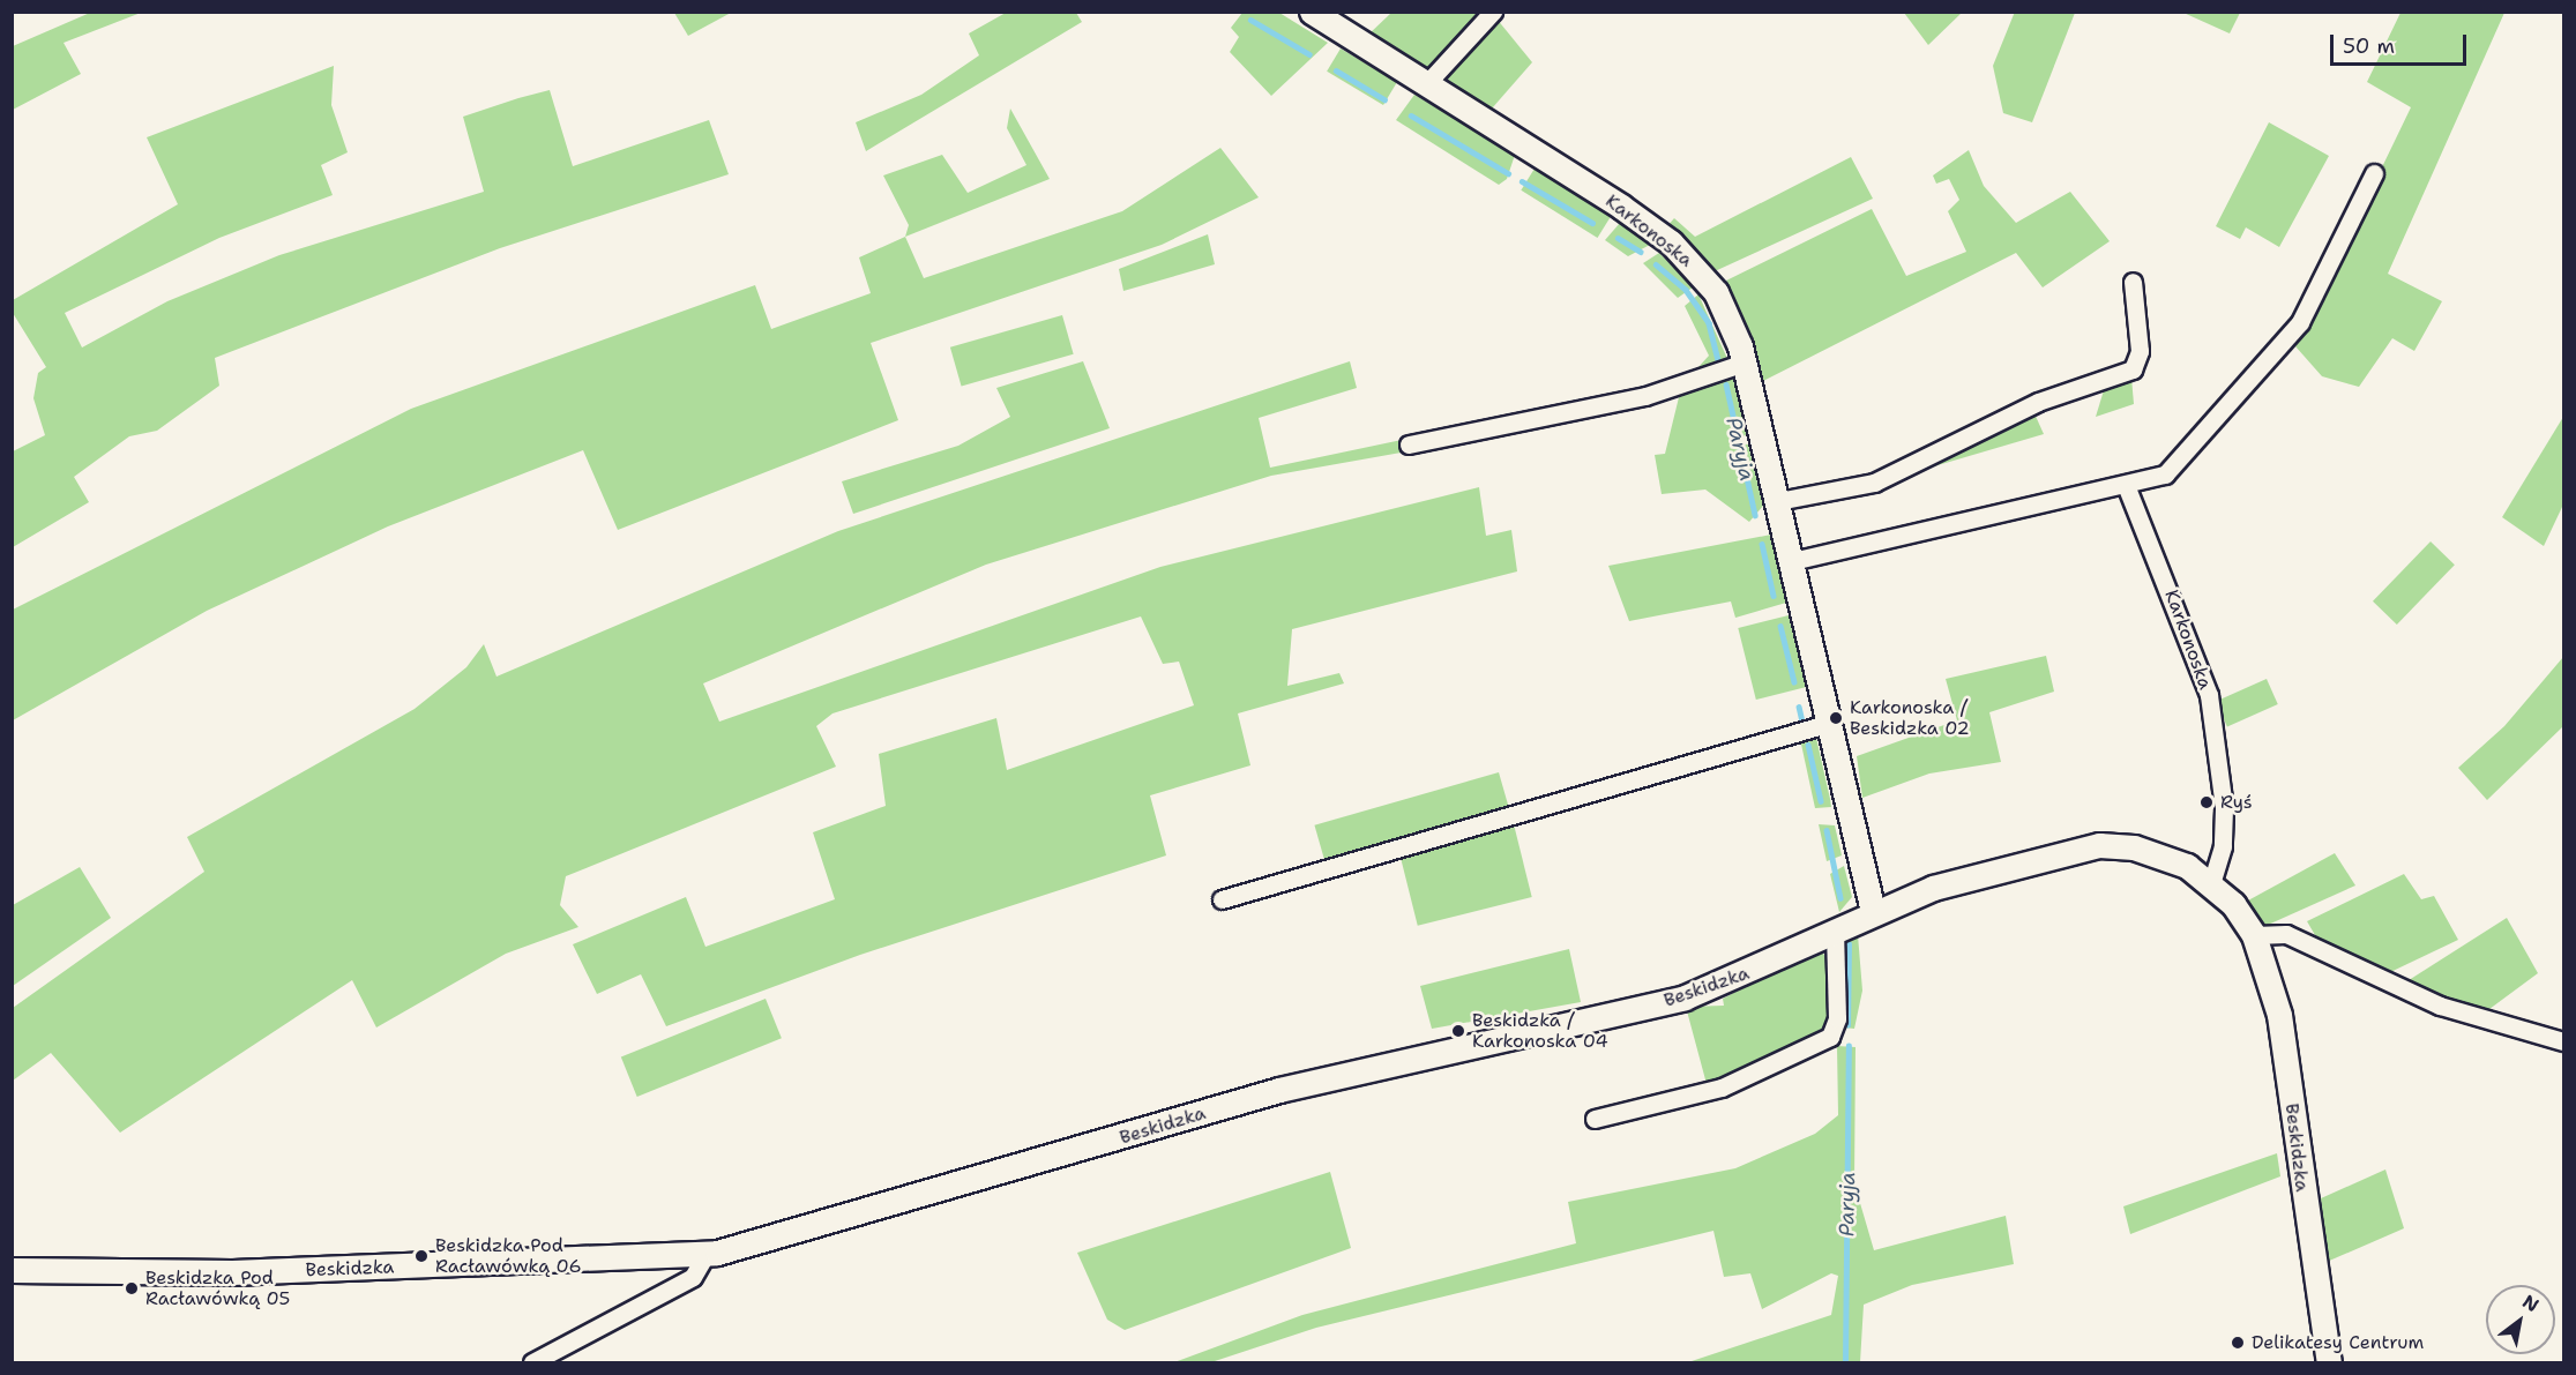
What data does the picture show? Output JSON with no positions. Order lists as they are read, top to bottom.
{
  "streets": {
    "street": ["Karkonoska", "Beskidzka"]
  },
  "crossings": [
    ["Karkonoska", "Beskidzka"]
  ],
  "water": ["Paryja"],
  "places": [
    "Karkonoska / Beskidzka 02",
    "Ryś",
    "Beskidzka / Karkonoska 04",
    "Beskidzka Pod Racławówką 06",
    "Beskidzka Pod Racławówką 05",
    "Delikatesy Centrum"
  ],
  "scale_bar": "50 m",
  "north": "top right"
}
